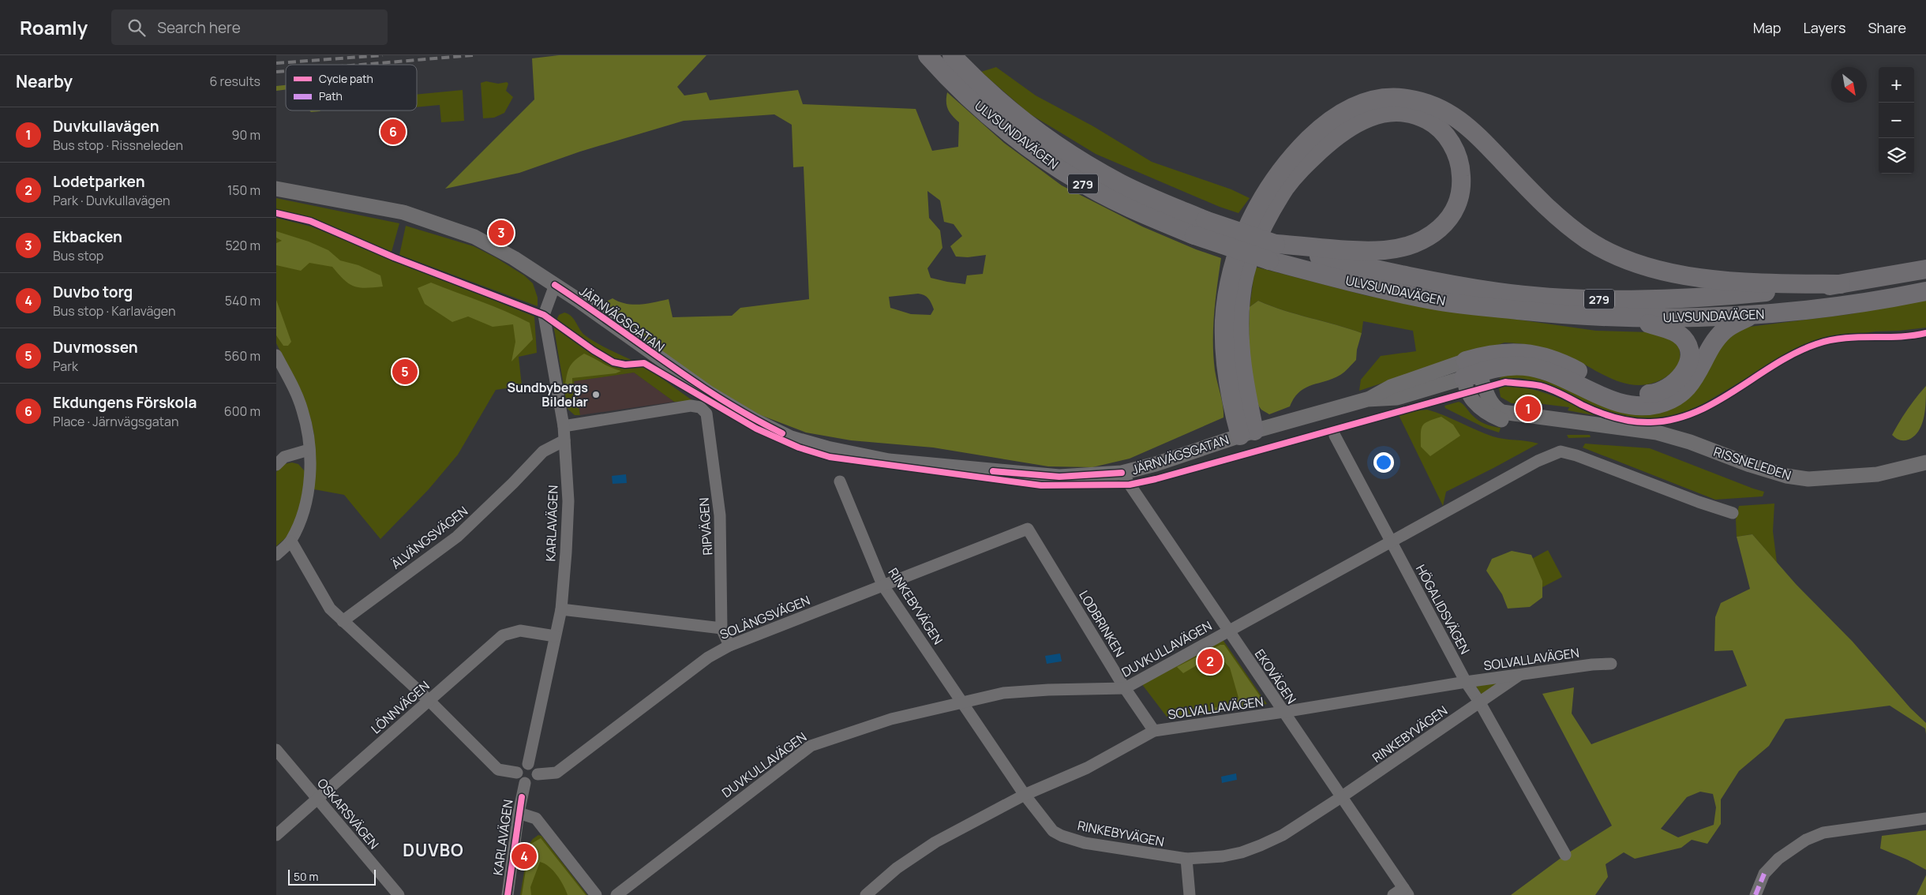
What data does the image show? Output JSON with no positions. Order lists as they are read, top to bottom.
{
  "streets": {
    "main road": ["ULVSUNDAVÄGEN", "279"],
    "street": [
      "JÄRNVÄGSGATAN",
      "RISSNELEDEN",
      "KARLAVÄGEN",
      "RIPVÄGEN",
      "ÄLVÄNGSVÄGEN",
      "RINKEBYVÄGEN",
      "HÖGALIDSVÄGEN",
      "SOLÄNGSVÄGEN",
      "LODBRINKEN",
      "DUVKULLAVÄGEN",
      "SOLVALLAVÄGEN",
      "EKOVÄGEN",
      "LÖNNVÄGEN",
      "OSKARSVÄGEN"
    ]
  },
  "crossings": [
    ["JÄRNVÄGSGATAN", "RISSNELEDEN"],
    ["JÄRNVÄGSGATAN", "KARLAVÄGEN"],
    ["JÄRNVÄGSGATAN", "EKOVÄGEN"],
    ["KARLAVÄGEN", "RIPVÄGEN"],
    ["KARLAVÄGEN", "ÄLVÄNGSVÄGEN"],
    ["KARLAVÄGEN", "SOLÄNGSVÄGEN"],
    ["KARLAVÄGEN", "LÖNNVÄGEN"],
    ["RIPVÄGEN", "SOLÄNGSVÄGEN"],
    ["RINKEBYVÄGEN", "HÖGALIDSVÄGEN"],
    ["RINKEBYVÄGEN", "SOLÄNGSVÄGEN"],
    ["RINKEBYVÄGEN", "DUVKULLAVÄGEN"],
    ["RINKEBYVÄGEN", "SOLVALLAVÄGEN"],
    ["RINKEBYVÄGEN", "EKOVÄGEN"],
    ["HÖGALIDSVÄGEN", "DUVKULLAVÄGEN"],
    ["HÖGALIDSVÄGEN", "SOLVALLAVÄGEN"],
    ["SOLÄNGSVÄGEN", "LODBRINKEN"],
    ["LODBRINKEN", "DUVKULLAVÄGEN"],
    ["LODBRINKEN", "SOLVALLAVÄGEN"],
    ["DUVKULLAVÄGEN", "EKOVÄGEN"],
    ["SOLVALLAVÄGEN", "EKOVÄGEN"],
    ["LÖNNVÄGEN", "OSKARSVÄGEN"]
  ],
  "districts": ["DUVBO"],
  "places": ["Sundbybergs Bildelar"],
  "legend": ["Cycle path", "Path"],
  "scale_bar": "50 m",
  "north": "bottom right",
  "page": {
    "header": "Roamly",
    "search": "Search here",
    "nav": ["Map", "Layers", "Share"],
    "heading": ["Nearby", "6 results"],
    "map_buttons": ["+", "−"],
    "list": [
      {
        "mark": "1",
        "name": "Duvkullavägen",
        "note": "Bus stop · Rissneleden",
        "value": "90 m"
      },
      {
        "mark": "2",
        "name": "Lodetparken",
        "note": "Park · Duvkullavägen",
        "value": "150 m"
      },
      {
        "mark": "3",
        "name": "Ekbacken",
        "note": "Bus stop",
        "value": "520 m"
      },
      {
        "mark": "4",
        "name": "Duvbo torg",
        "note": "Bus stop · Karlavägen",
        "value": "540 m"
      },
      {
        "mark": "5",
        "name": "Duvmossen",
        "note": "Park",
        "value": "560 m"
      },
      {
        "mark": "6",
        "name": "Ekdungens Förskola",
        "note": "Place · Järnvägsgatan",
        "value": "600 m"
      }
    ],
    "pins": [
      "6",
      "3",
      "5",
      "1",
      "2",
      "4"
    ],
    "scale": "50 m"
  }
}
